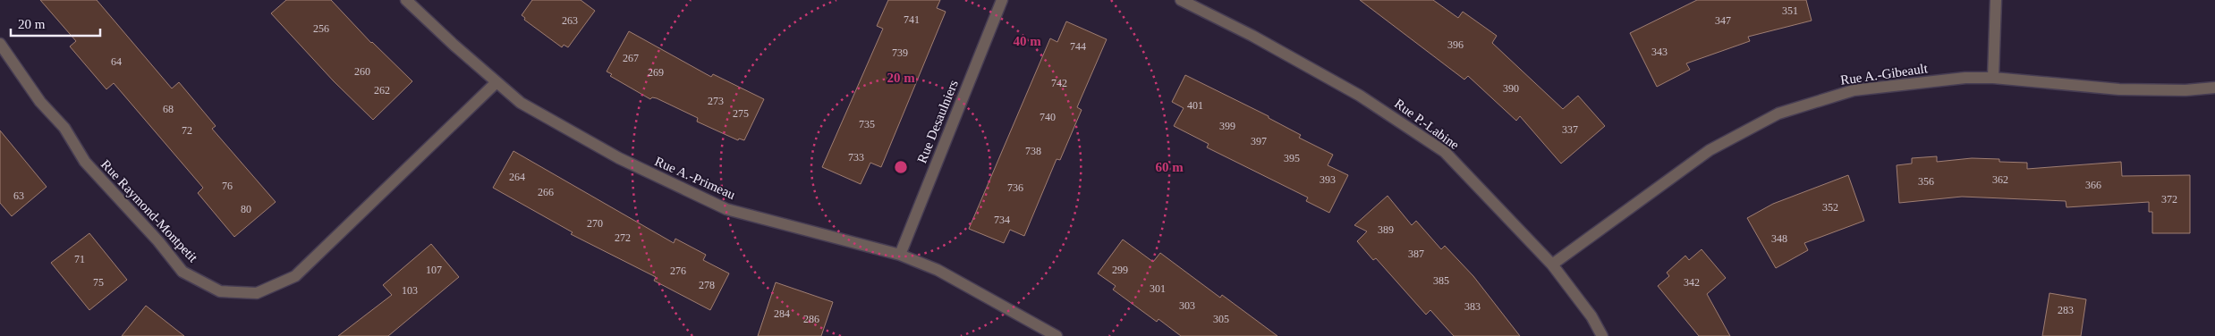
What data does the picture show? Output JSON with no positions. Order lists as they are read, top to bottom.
{
  "streets": {
    "street": [
      "Rue A.-Gibeault",
      "Rue Desaulniers",
      "Rue P.-Labine",
      "Rue A.-Primeau",
      "Rue Raymond-Montpetit"
    ]
  },
  "crossings": [
    ["Rue A.-Gibeault", "Rue P.-Labine"],
    ["Rue Desaulniers", "Rue A.-Primeau"],
    ["Rue A.-Primeau", "Rue Raymond-Montpetit"]
  ],
  "house_numbers": [
    "351",
    "741",
    "263",
    "347",
    "256",
    "396",
    "744",
    "343",
    "739",
    "267",
    "64",
    "260",
    "269",
    "742",
    "390",
    "262",
    "273",
    "401",
    "68",
    "275",
    "740",
    "735",
    "399",
    "337",
    "72",
    "397",
    "738",
    "733",
    "395",
    "264",
    "393",
    "362",
    "356",
    "366",
    "76",
    "736",
    "266",
    "63",
    "372",
    "352",
    "80",
    "734",
    "270",
    "389",
    "272",
    "348",
    "387",
    "71",
    "107",
    "299",
    "276",
    "385",
    "75",
    "342",
    "278",
    "301",
    "103",
    "303",
    "383",
    "283",
    "284",
    "286",
    "305"
  ],
  "scale_bar": "20 m",
  "rings": ["40 m", "20 m", "60 m"]
}
